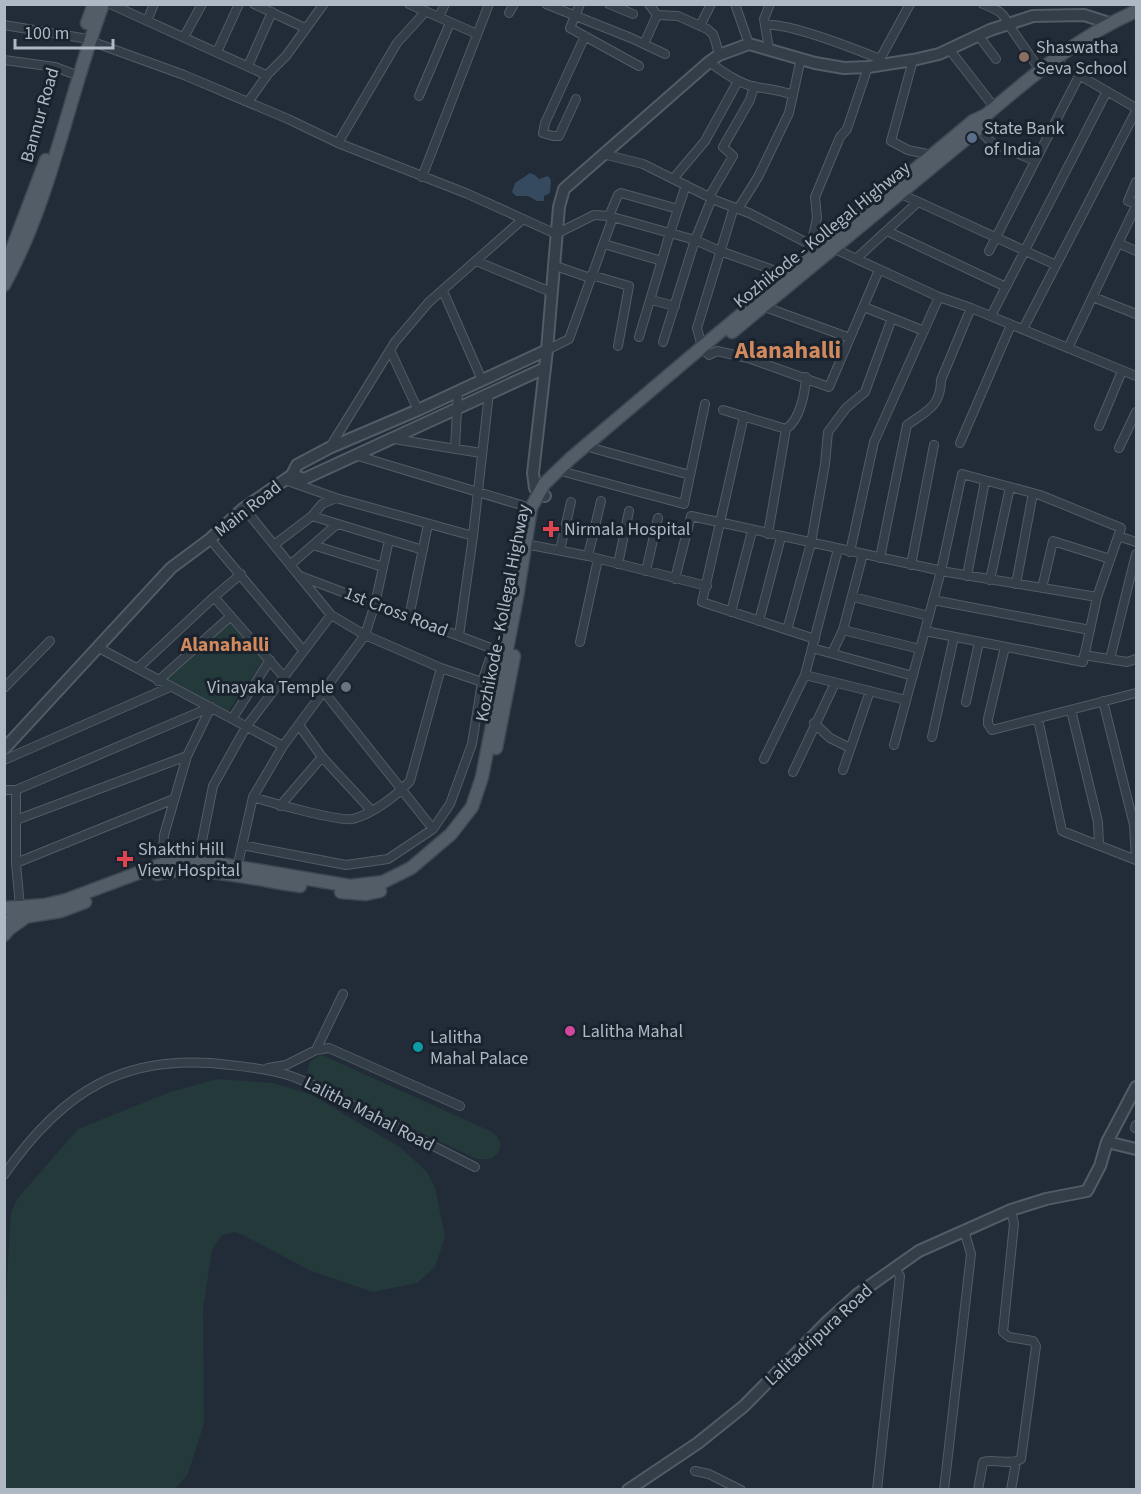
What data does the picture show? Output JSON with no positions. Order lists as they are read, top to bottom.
{
  "streets": {
    "main road": ["Bannur Road", "Kozhikode - Kollegal Highway"],
    "street": [
      "Main Road",
      "1st Cross Road",
      "Lalitha Mahal Road",
      "Lalitadripura Road"
    ]
  },
  "crossings": [
    ["Kozhikode - Kollegal Highway", "1st Cross Road"]
  ],
  "districts": ["Alanahalli", "Alanahalli"],
  "places": {
    "other": [
      "Shaswatha Seva School",
      "State Bank of India",
      "Vinayaka Temple",
      "Lalitha Mahal",
      "Lalitha Mahal Palace"
    ],
    "health": ["Nirmala Hospital", "Shakthi Hill View Hospital"]
  },
  "scale_bar": "100 m"
}
